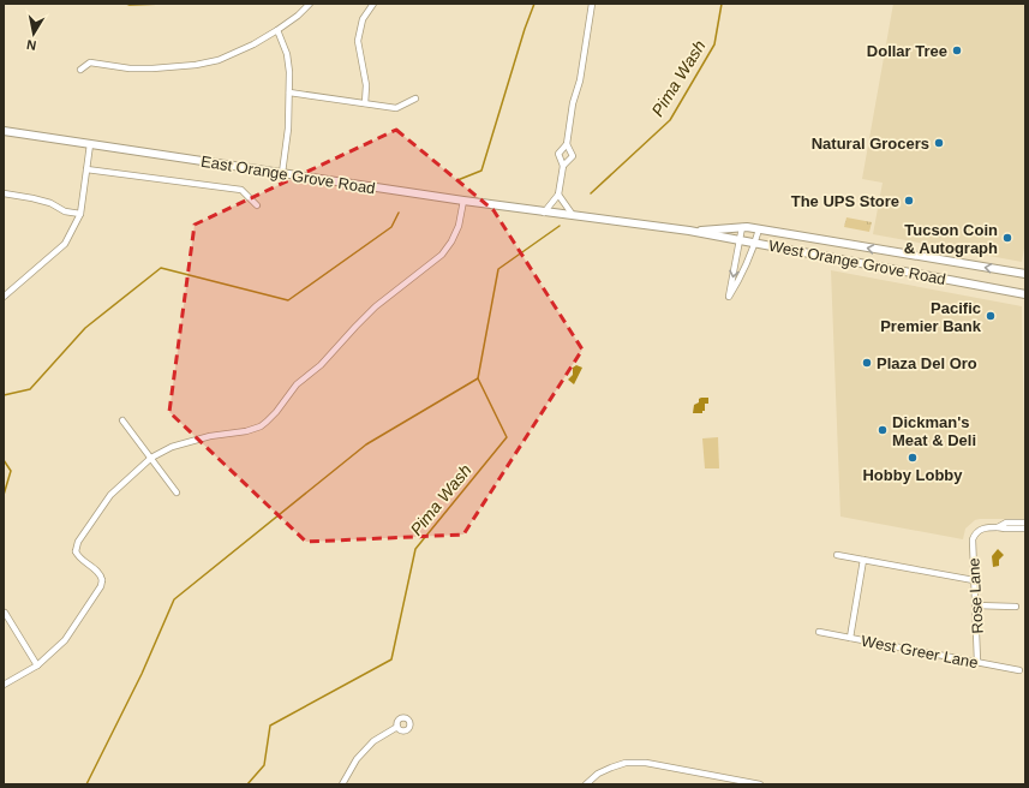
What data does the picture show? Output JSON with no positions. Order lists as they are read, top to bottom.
{
  "streets": {
    "main road": ["East Orange Grove Road", "West Orange Grove Road"],
    "street": ["Rose Lane", "West Greer Lane"]
  },
  "crossings": [
    ["East Orange Grove Road", "West Orange Grove Road"],
    ["Rose Lane", "West Greer Lane"]
  ],
  "water": ["Pima Wash"],
  "places": [
    "Dollar Tree",
    "Natural Grocers",
    "The UPS Store",
    "Tucson Coin & Autograph",
    "Pacific Premier Bank",
    "Plaza Del Oro",
    "Dickman's Meat & Deli",
    "Hobby Lobby"
  ],
  "north": "bottom"
}
